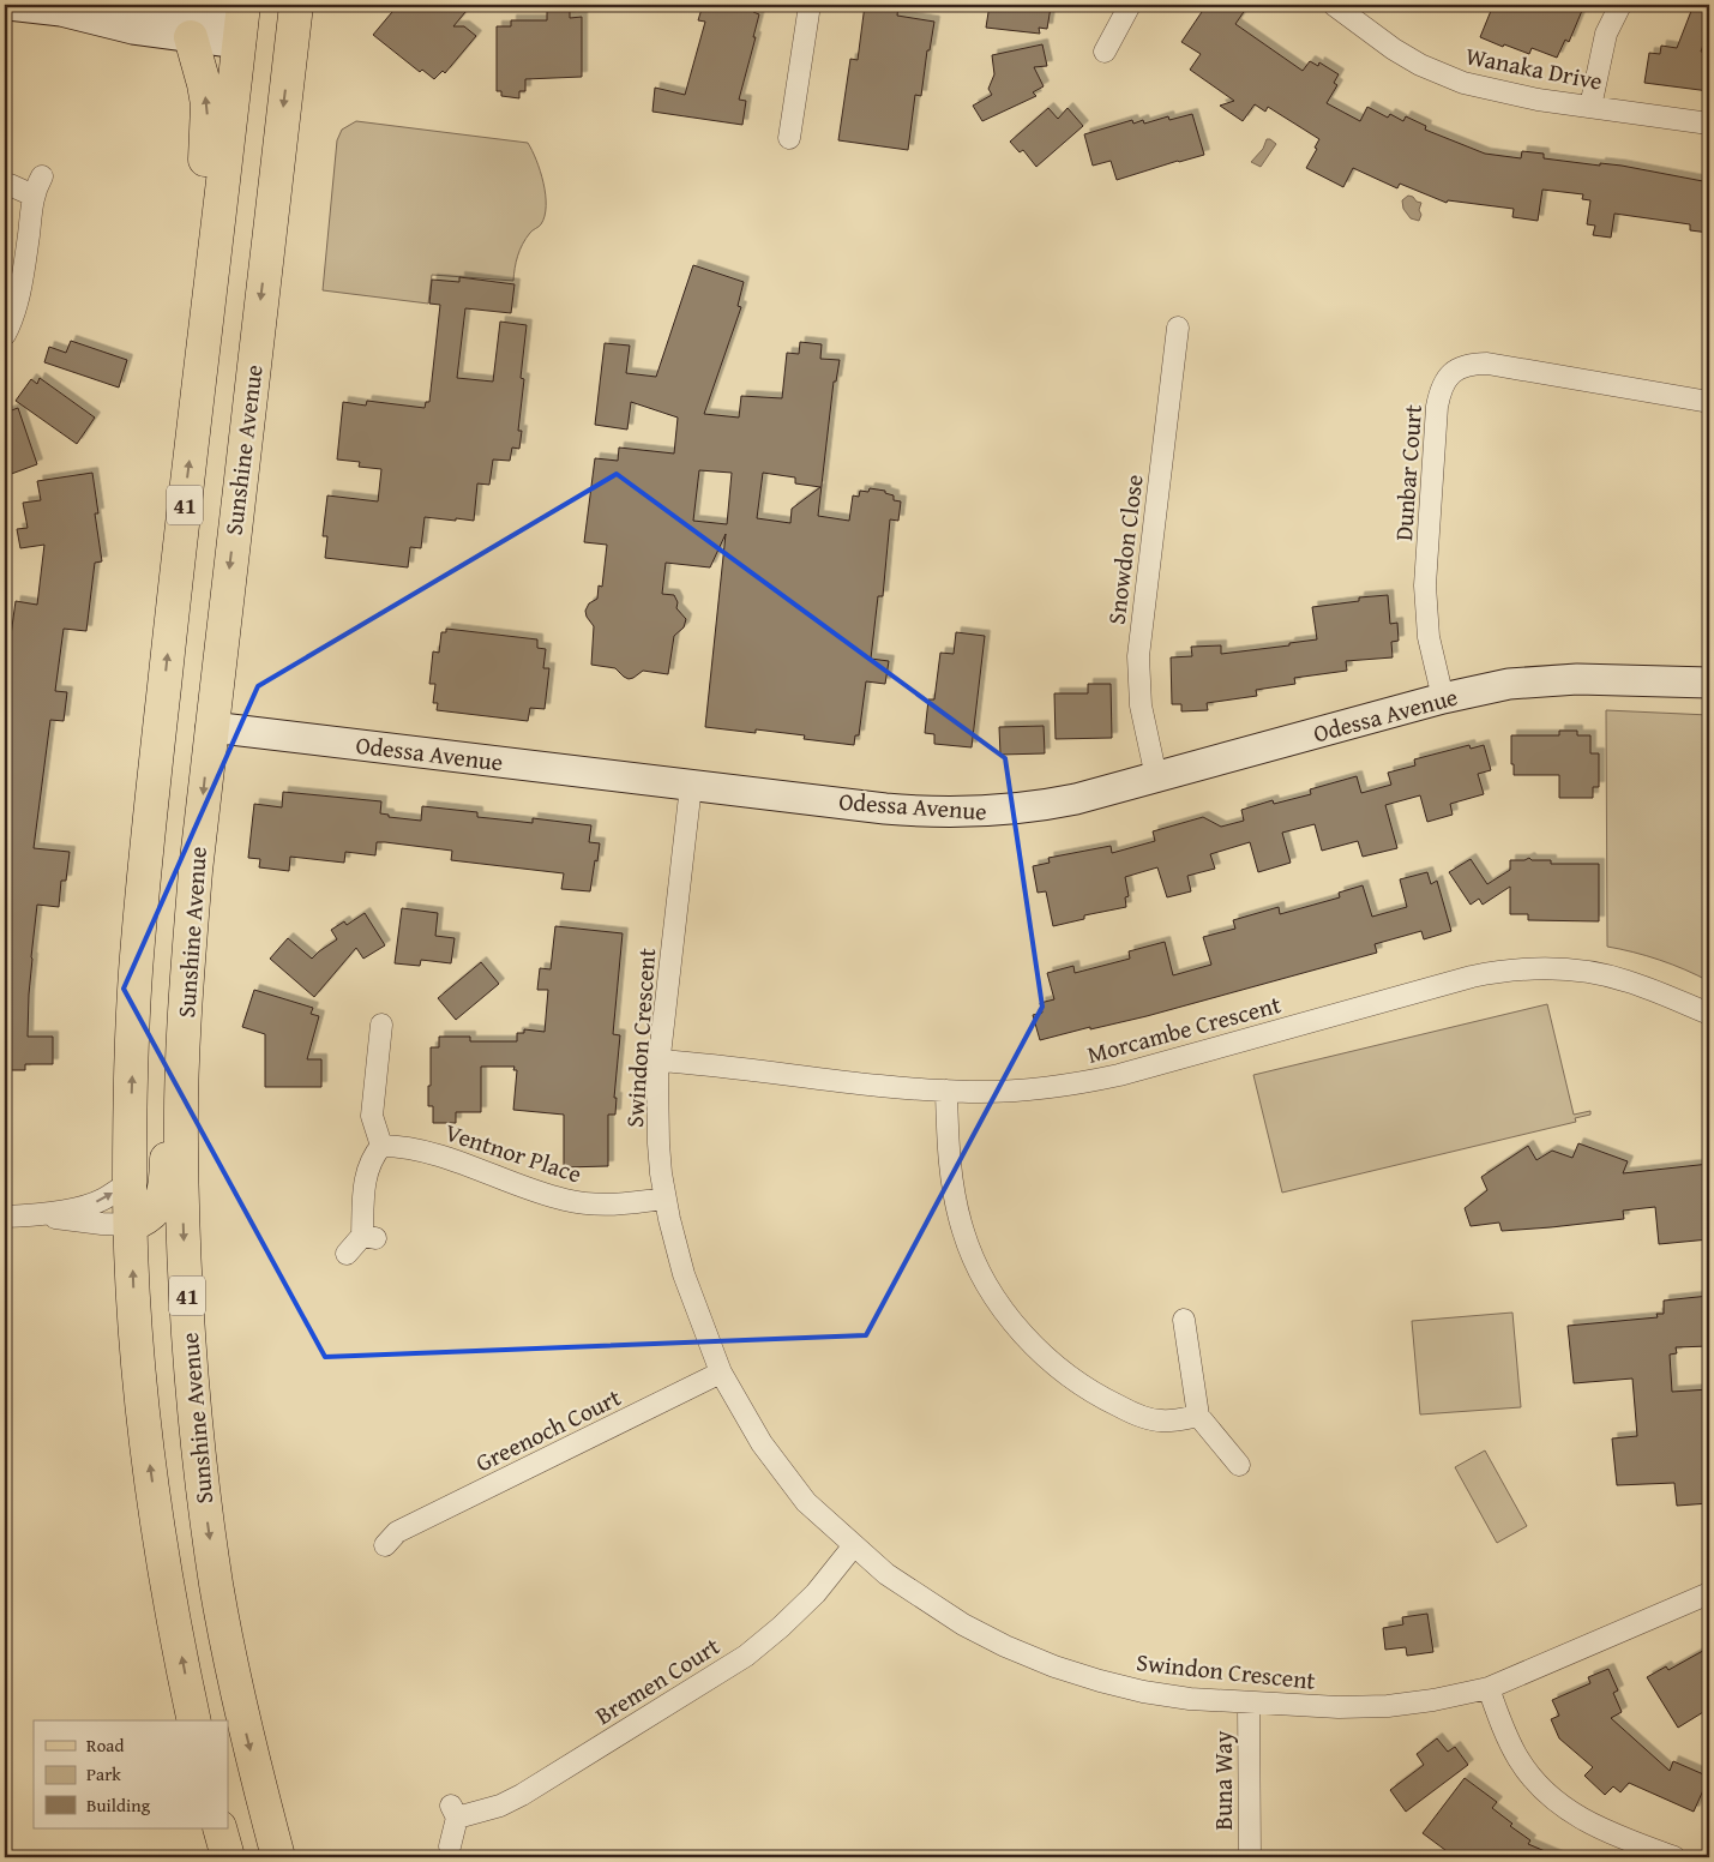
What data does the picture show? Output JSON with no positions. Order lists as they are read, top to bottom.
{
  "streets": {
    "main road": ["Sunshine Avenue", "41"],
    "street": [
      "Wanaka Drive",
      "Dunbar Court",
      "Snowdon Close",
      "Odessa Avenue",
      "Morcambe Crescent",
      "Swindon Crescent",
      "Ventnor Place",
      "Greenoch Court",
      "Bremen Court",
      "Buna Way"
    ]
  },
  "crossings": [
    ["Sunshine Avenue", "Odessa Avenue"],
    ["Dunbar Court", "Odessa Avenue"],
    ["Snowdon Close", "Odessa Avenue"],
    ["Odessa Avenue", "Swindon Crescent"],
    ["Morcambe Crescent", "Swindon Crescent"],
    ["Swindon Crescent", "Ventnor Place"],
    ["Swindon Crescent", "Greenoch Court"],
    ["Swindon Crescent", "Bremen Court"],
    ["Swindon Crescent", "Buna Way"]
  ],
  "legend": ["Road", "Park", "Building"]
}
